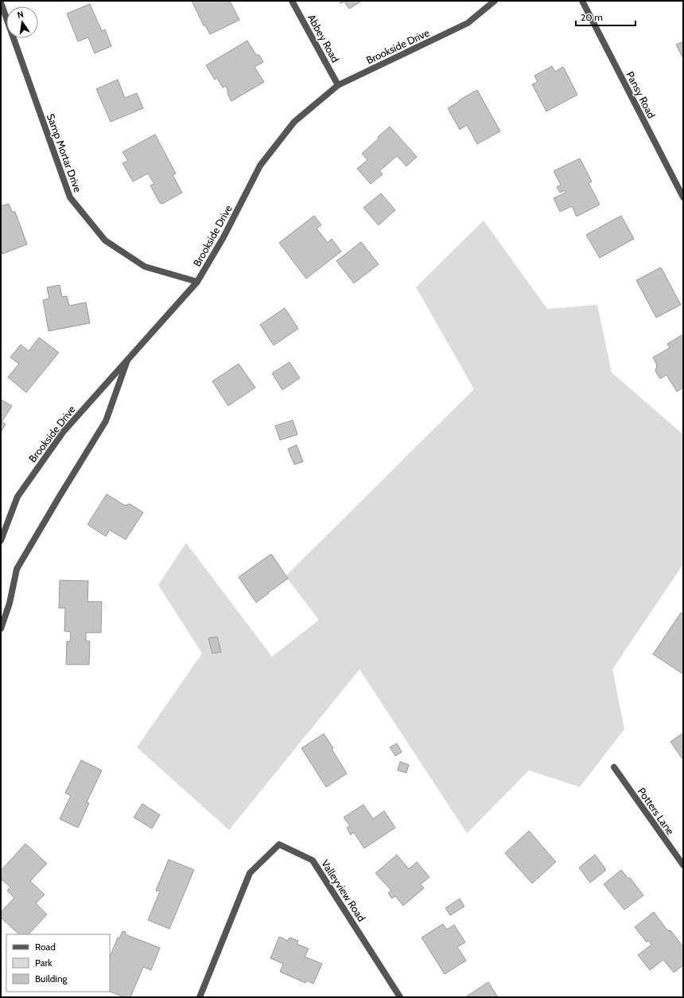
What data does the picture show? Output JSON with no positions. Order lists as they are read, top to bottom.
{
  "streets": {
    "street": [
      "Abbey Road",
      "Brookside Drive",
      "Pansy Road",
      "Samp Mortar Drive",
      "Potters Lane",
      "Valleyview Road"
    ]
  },
  "crossings": [
    ["Abbey Road", "Brookside Drive"],
    ["Brookside Drive", "Samp Mortar Drive"]
  ],
  "legend": ["Road", "Park", "Building"],
  "scale_bar": "20 m",
  "north": "top"
}
